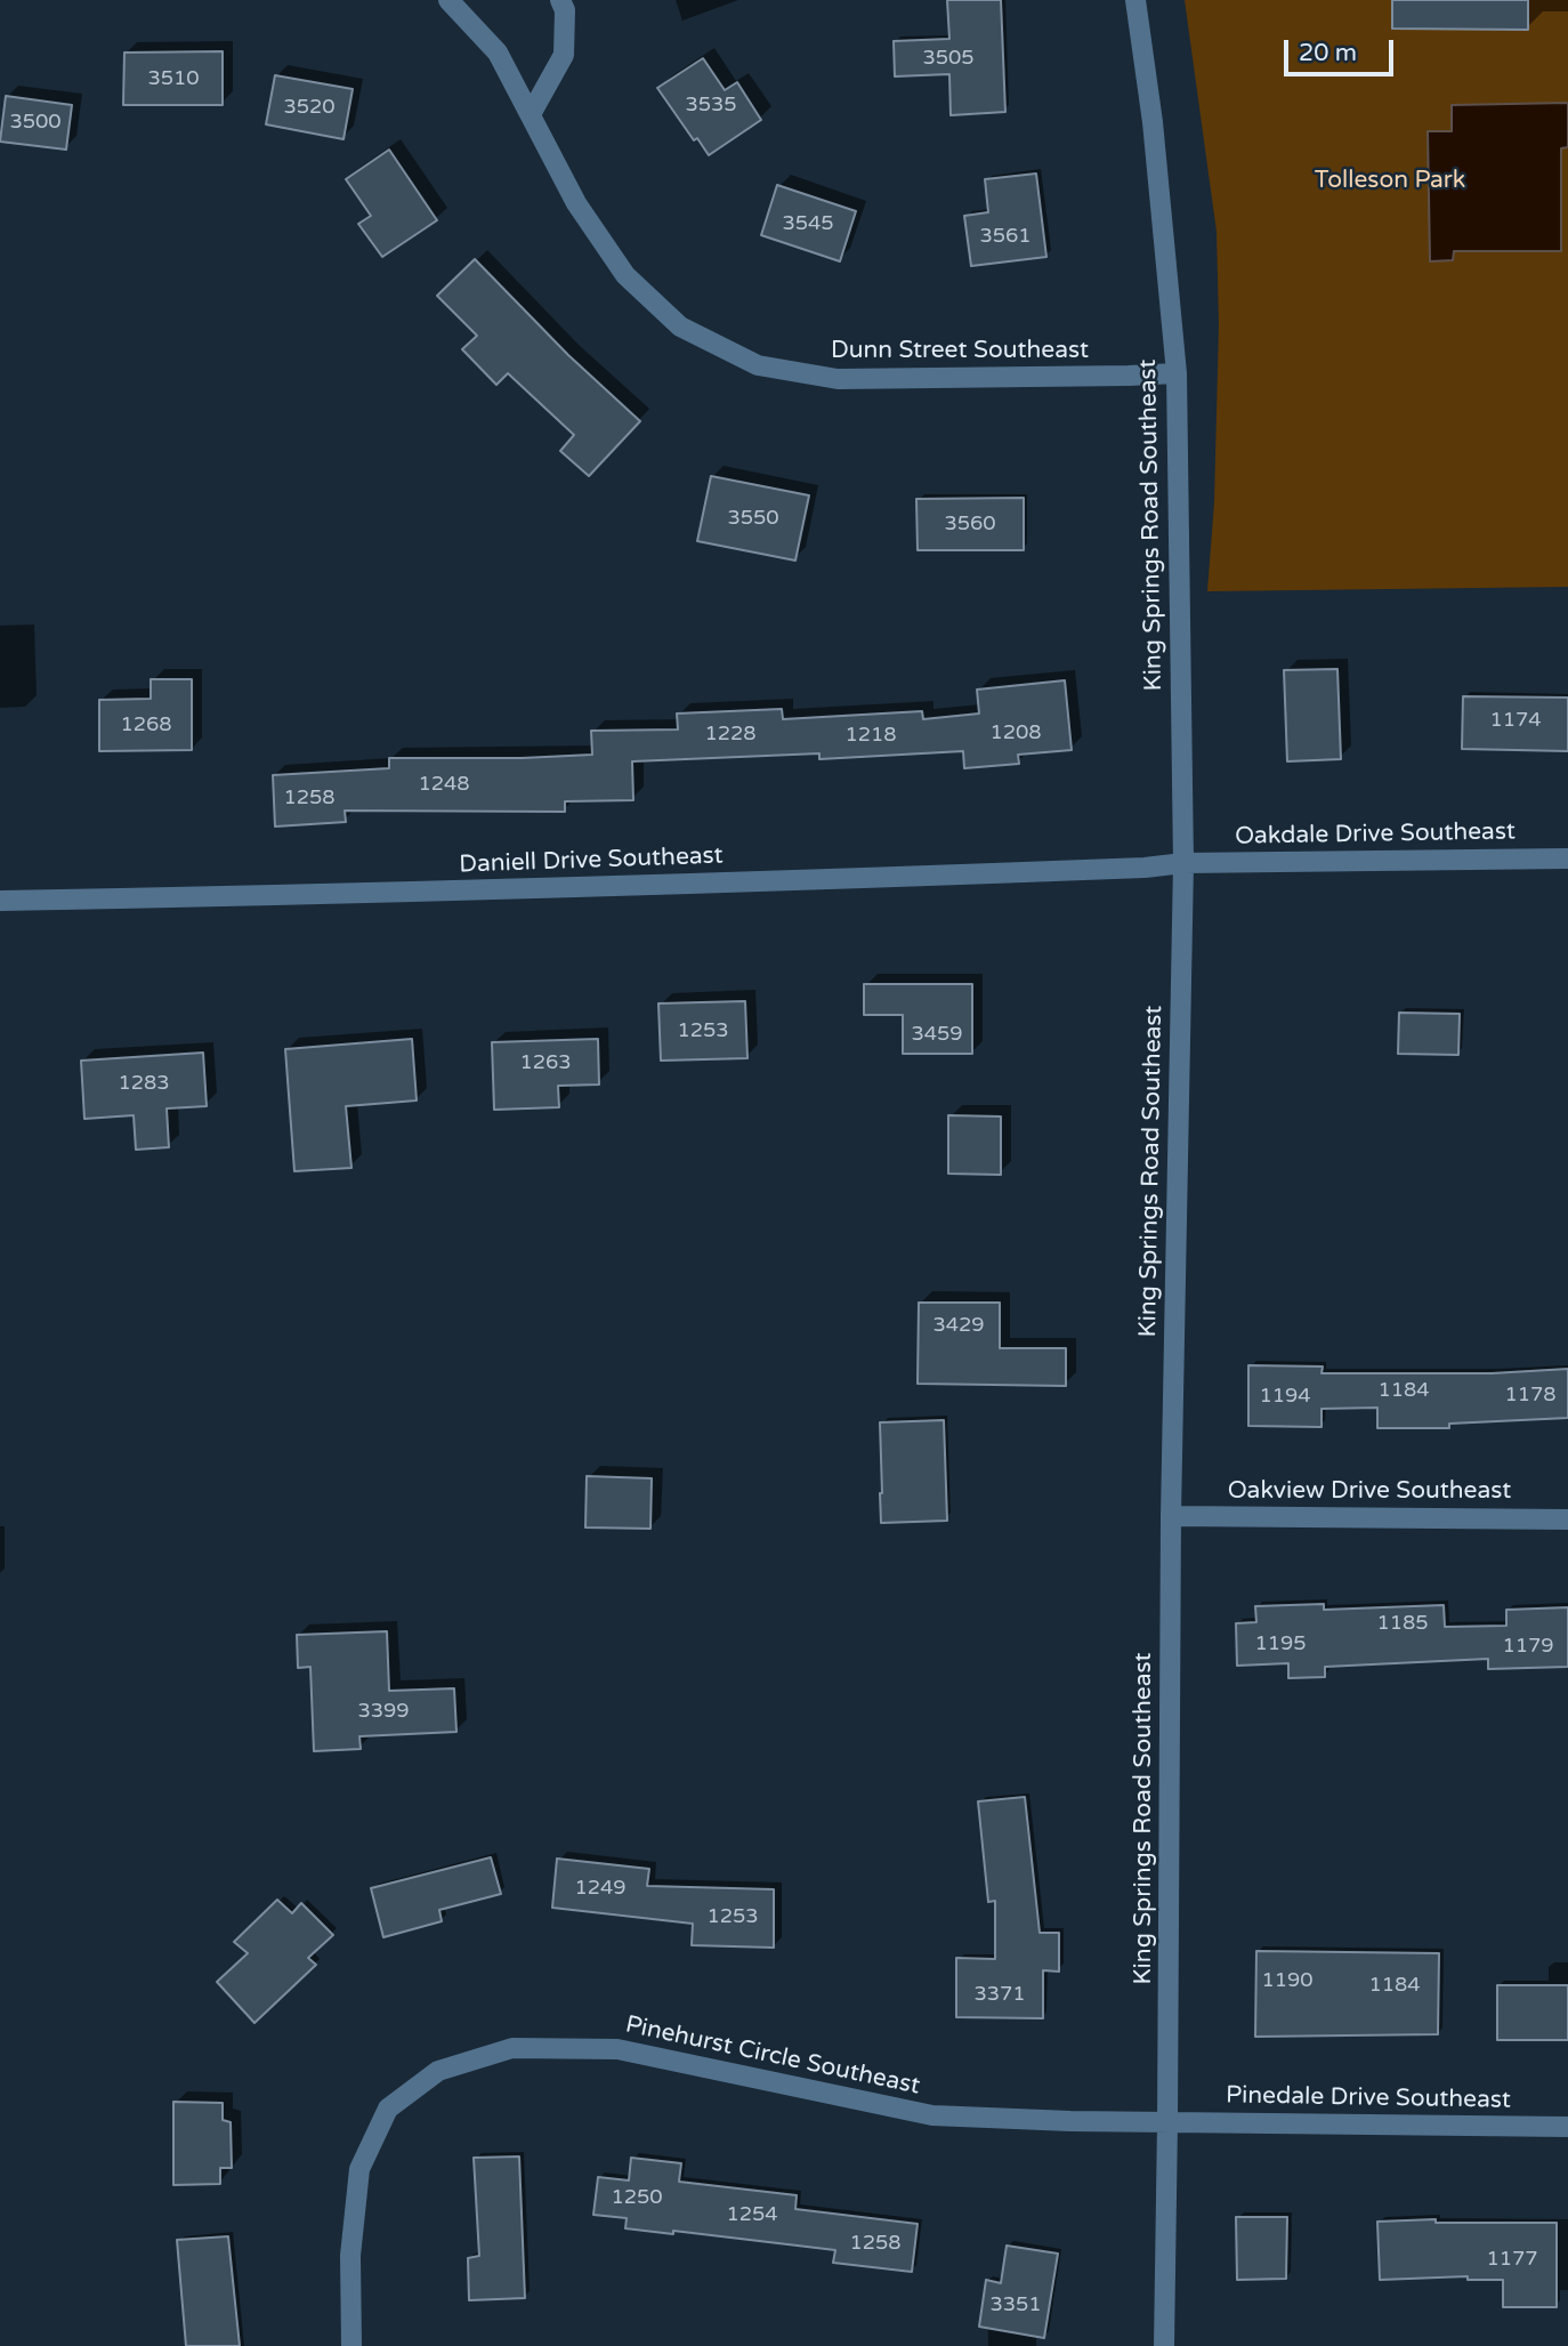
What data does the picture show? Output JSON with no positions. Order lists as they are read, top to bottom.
{
  "streets": {
    "street": [
      "Dunn Street Southeast",
      "King Springs Road Southeast",
      "Oakdale Drive Southeast",
      "Daniell Drive Southeast",
      "Oakview Drive Southeast",
      "Pinehurst Circle Southeast",
      "Pinedale Drive Southeast"
    ]
  },
  "crossings": [
    ["Dunn Street Southeast", "King Springs Road Southeast"],
    ["King Springs Road Southeast", "Oakdale Drive Southeast"],
    ["King Springs Road Southeast", "Daniell Drive Southeast"],
    ["King Springs Road Southeast", "Oakview Drive Southeast"],
    ["King Springs Road Southeast", "Pinehurst Circle Southeast"],
    ["King Springs Road Southeast", "Pinedale Drive Southeast"],
    ["Oakdale Drive Southeast", "Daniell Drive Southeast"],
    ["Pinehurst Circle Southeast", "Pinedale Drive Southeast"]
  ],
  "parks": ["Tolleson Park"],
  "house_numbers": [
    "3505",
    "3510",
    "3535",
    "3520",
    "3500",
    "3545",
    "3561",
    "3550",
    "3560",
    "1174",
    "1268",
    "1208",
    "1228",
    "1218",
    "1248",
    "1258",
    "1253",
    "3459",
    "1263",
    "1283",
    "3429",
    "1184",
    "1178",
    "1194",
    "1185",
    "1195",
    "1179",
    "3399",
    "1249",
    "1253",
    "1190",
    "1184",
    "3371",
    "1250",
    "1254",
    "1258",
    "1177",
    "3351"
  ],
  "scale_bar": "20 m"
}
